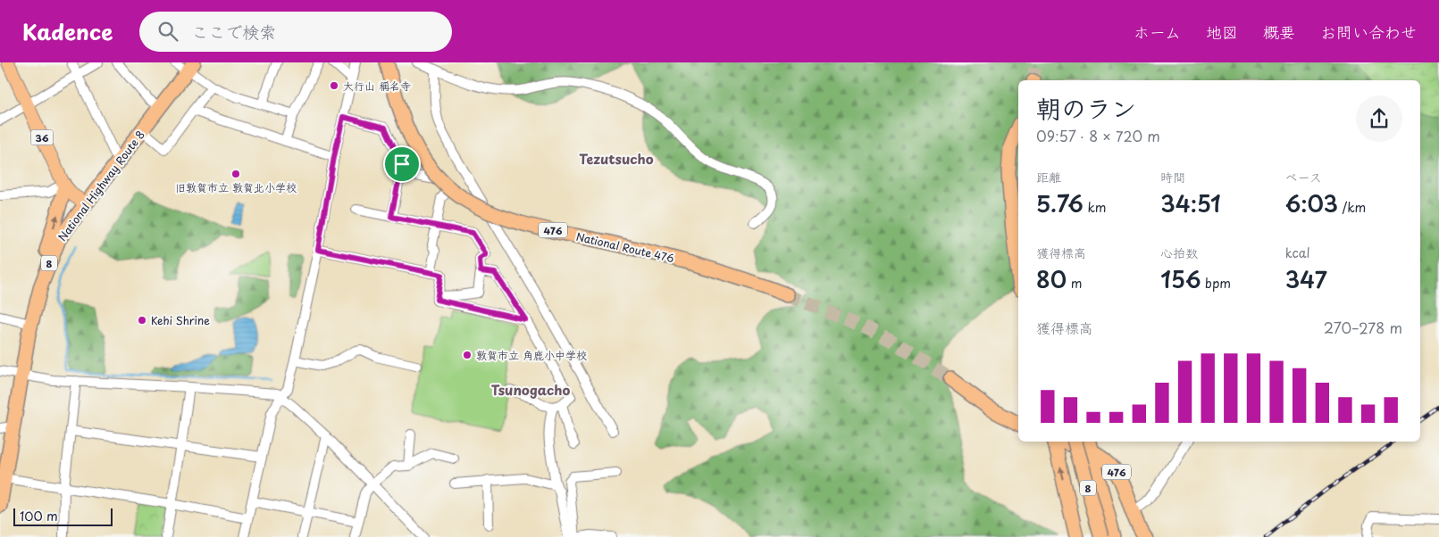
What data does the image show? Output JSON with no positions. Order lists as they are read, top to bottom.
{
  "streets": {
    "highway": [
      "National Highway Route 8",
      "476",
      "National Route 476",
      "8"
    ],
    "main road": ["36"]
  },
  "crossings": [
    ["36", "National Highway Route 8"]
  ],
  "districts": ["Tezutsucho", "Tsunogacho"],
  "places": [
    "大行山 稱名寺",
    "旧敦賀市立 敦賀北小学校",
    "Kehi Shrine",
    "敦賀市立 角鹿小中学校"
  ],
  "scale_bar": "100 m",
  "page": {
    "header": "Kadence",
    "search": "ここで検索",
    "nav": [
      "ホーム",
      "地図",
      "概要",
      "お問い合わせ"
    ],
    "heading": ["朝のラン", "09:57 · 8 × 720 m"],
    "stats": [
      ["距離", "5.76 km"],
      ["時間", "34:51"],
      ["ペース", "6:03 /km"],
      ["獲得標高", "80 m"],
      ["心拍数", "156 bpm"],
      ["kcal", "347"]
    ],
    "chart": ["獲得標高", "270–278 m"],
    "scale": "100 m"
  }
}
